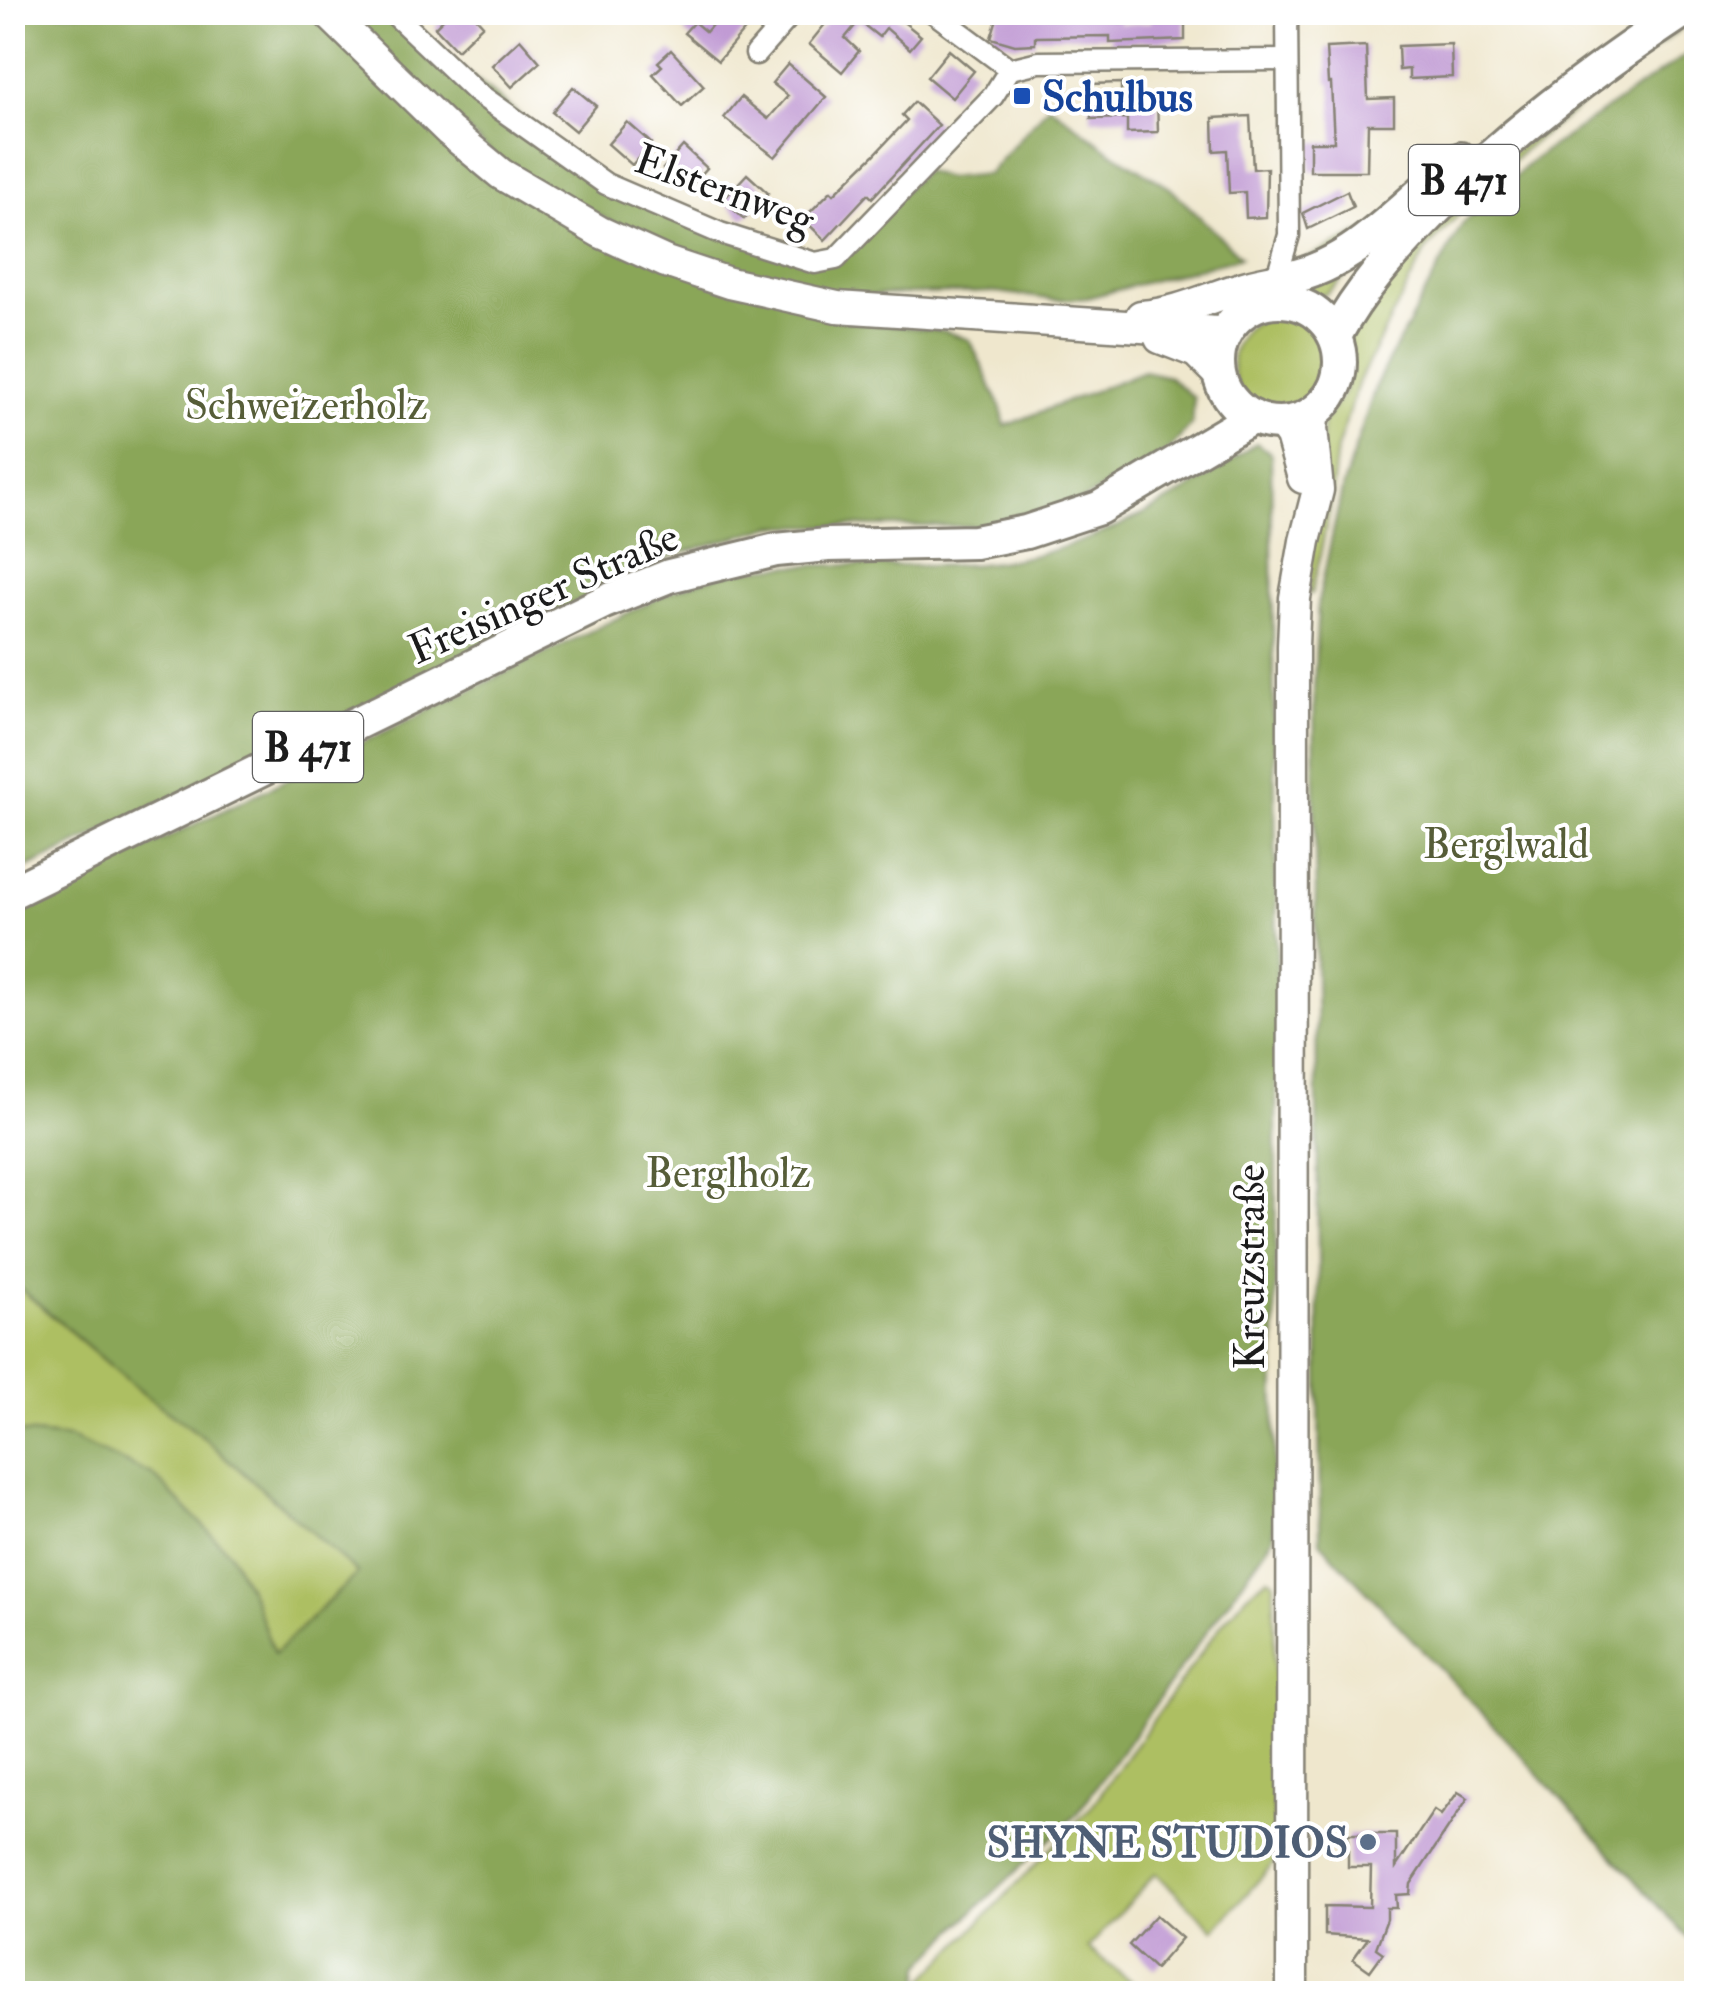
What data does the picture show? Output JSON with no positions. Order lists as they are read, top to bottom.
{
  "streets": {
    "main road": ["B 471", "Freisinger Straße", "Kreuzstraße"],
    "street": ["Elsternweg"]
  },
  "crossings": [
    ["B 471", "Freisinger Straße"],
    ["B 471", "Kreuzstraße"],
    ["Freisinger Straße", "Kreuzstraße"]
  ],
  "parks": ["Schweizerholz", "Berglwald", "Berglholz"],
  "places": {
    "transit": ["Schulbus"],
    "other": ["SHYNE STUDIOS"]
  }
}
